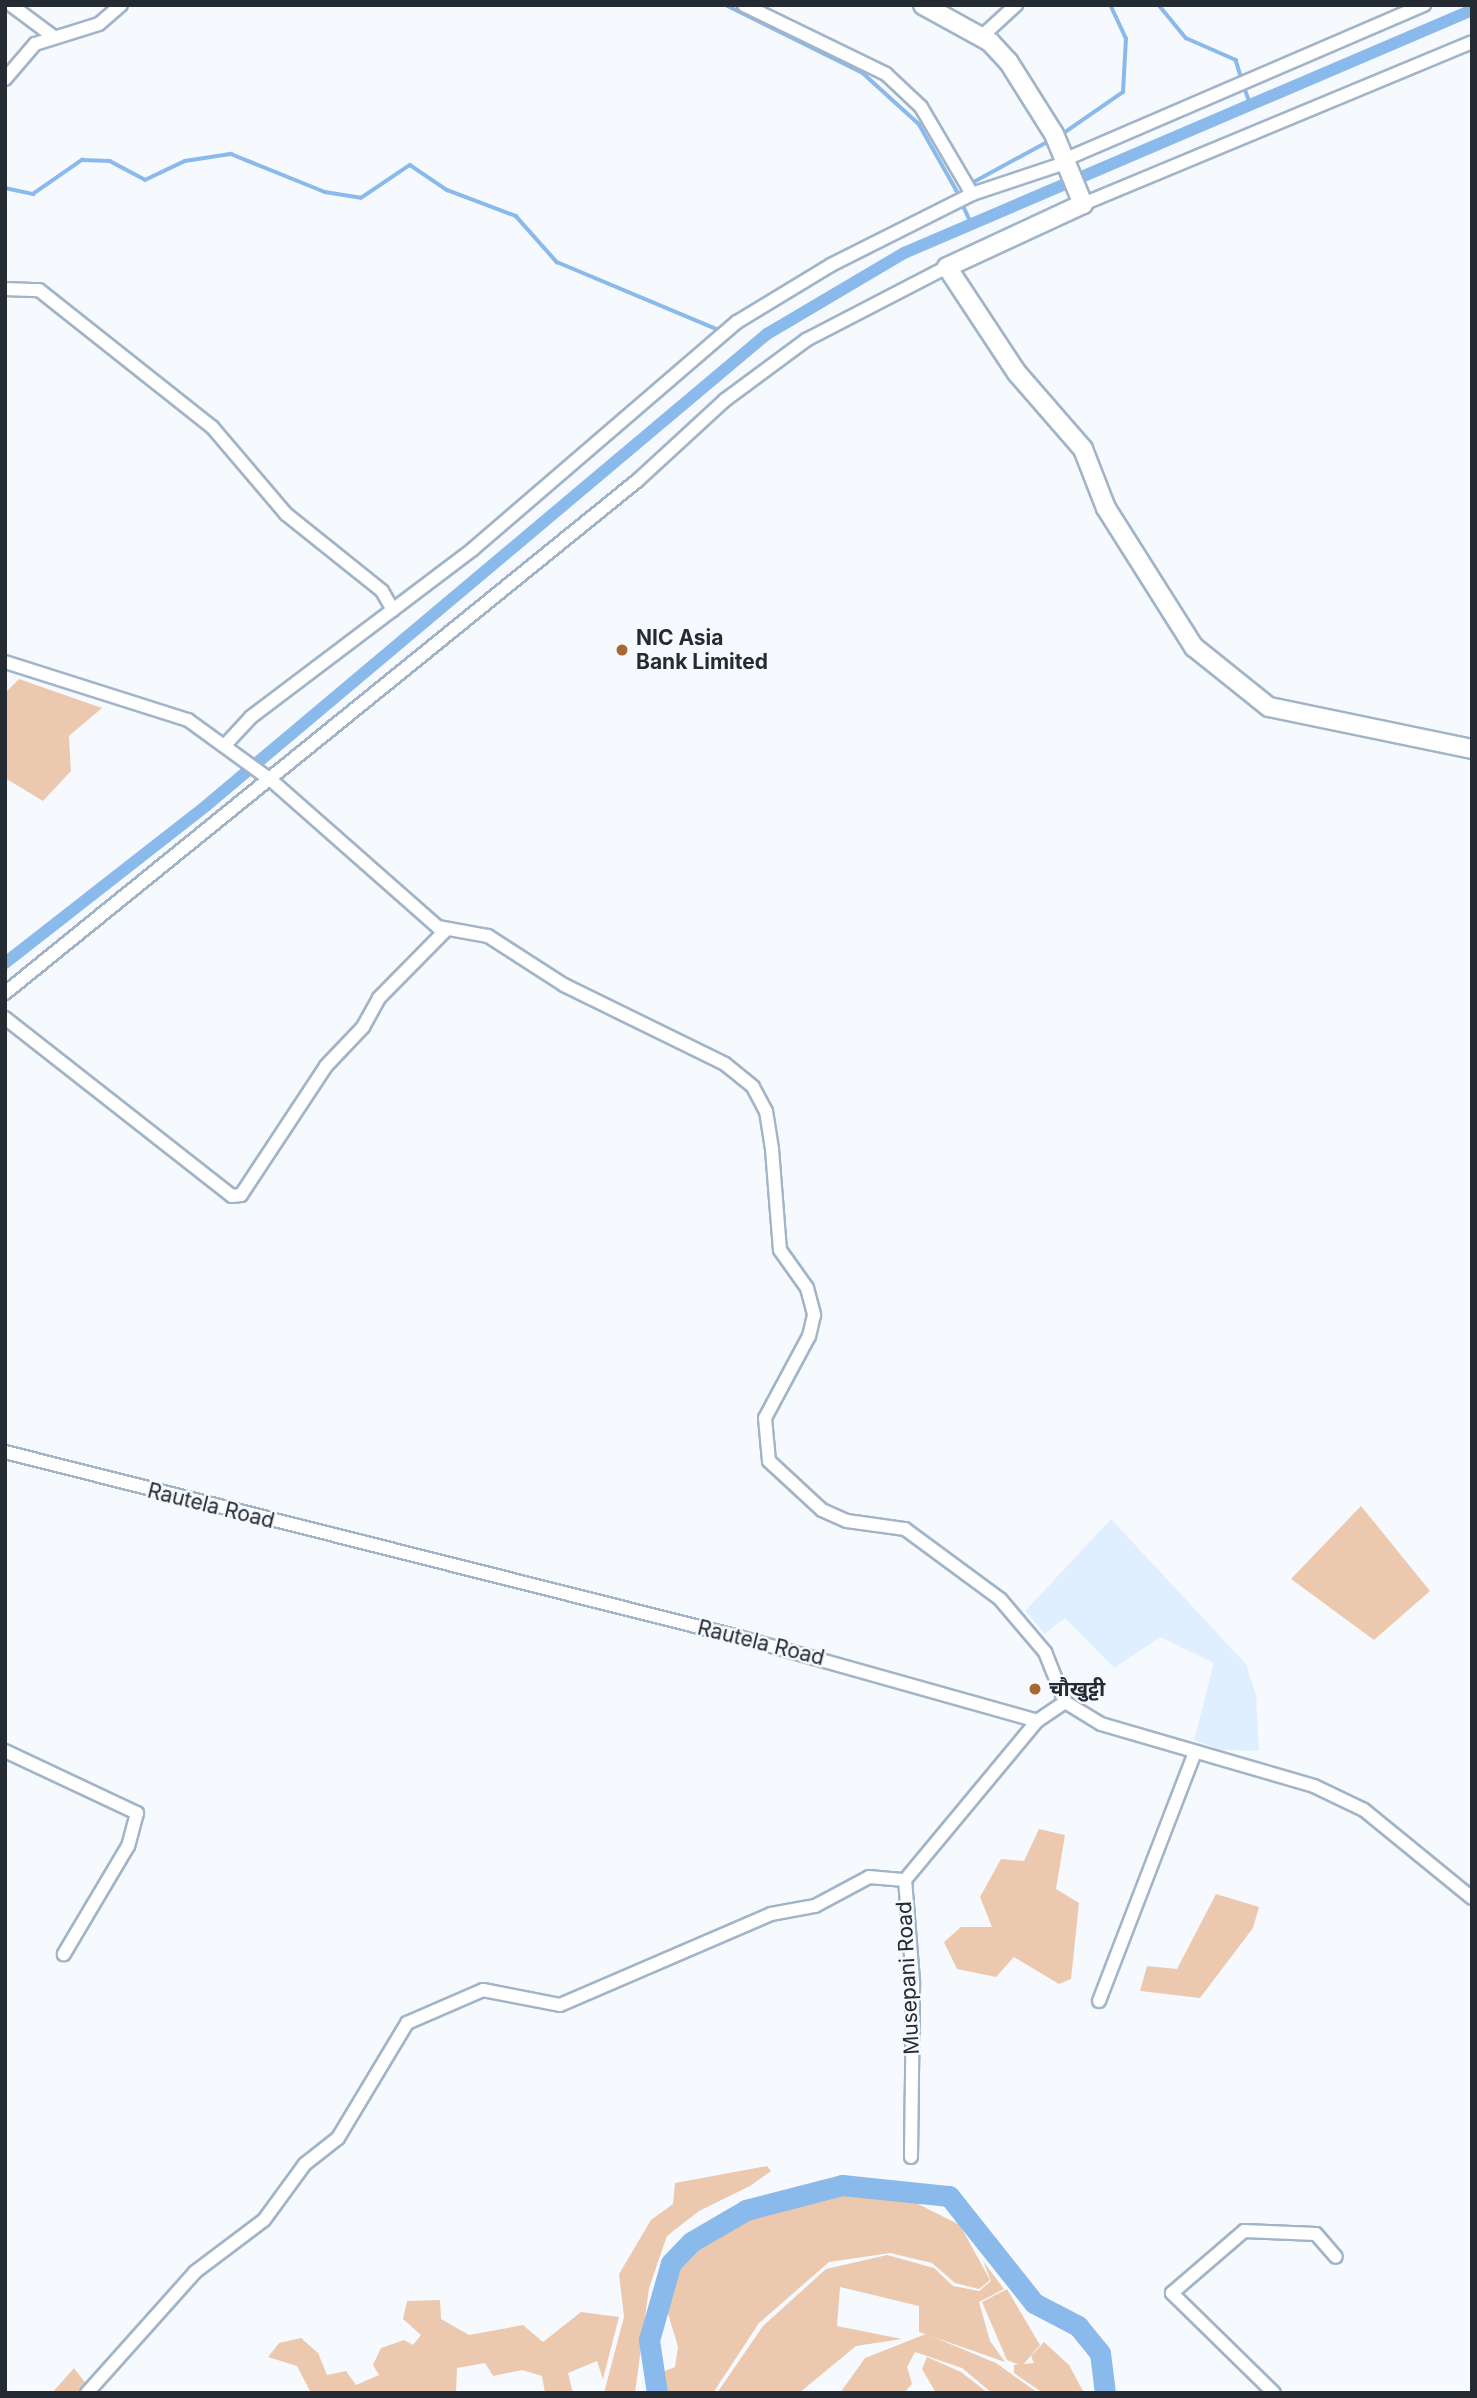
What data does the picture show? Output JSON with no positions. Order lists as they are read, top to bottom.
{
  "streets": {
    "street": ["Rautela Road", "Musepani Road"]
  },
  "crossings": [
    ["Rautela Road", "Musepani Road"]
  ],
  "places": ["NIC Asia Bank Limited", "चौखुट्टी"]
}
